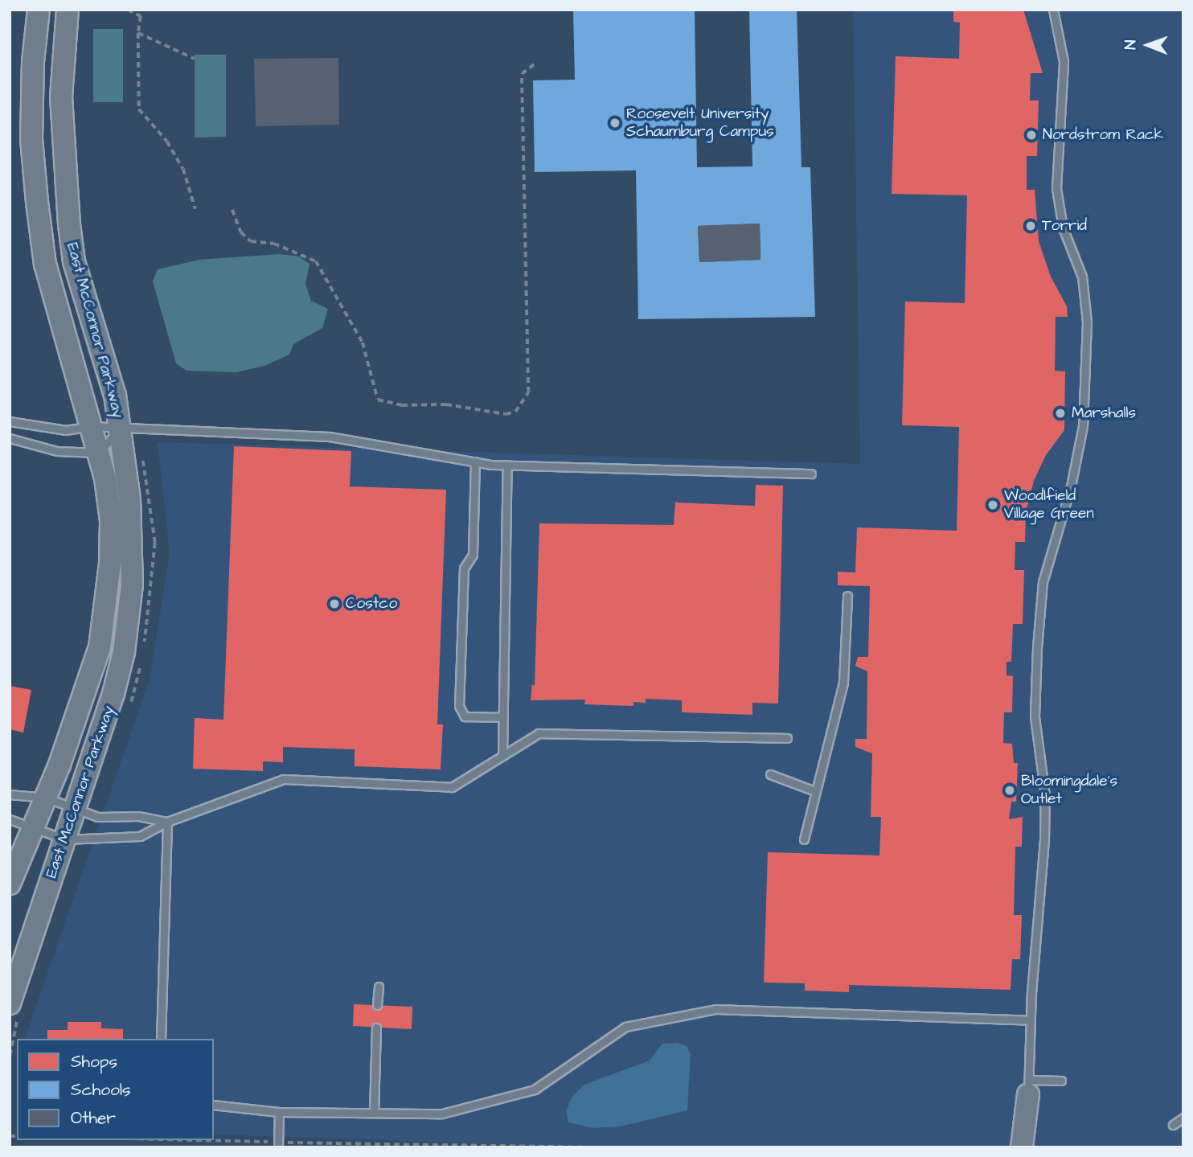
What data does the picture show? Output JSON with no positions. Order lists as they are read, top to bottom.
{
  "streets": {
    "street": ["East McConnor Parkway"]
  },
  "places": [
    "Roosevelt University Schaumburg Campus",
    "Nordstrom Rack",
    "Torrid",
    "Marshalls",
    "Woodlfield Village Green",
    "Costco",
    "Bloomingdale's Outlet"
  ],
  "legend": ["Shops", "Schools", "Other"],
  "north": "left"
}
